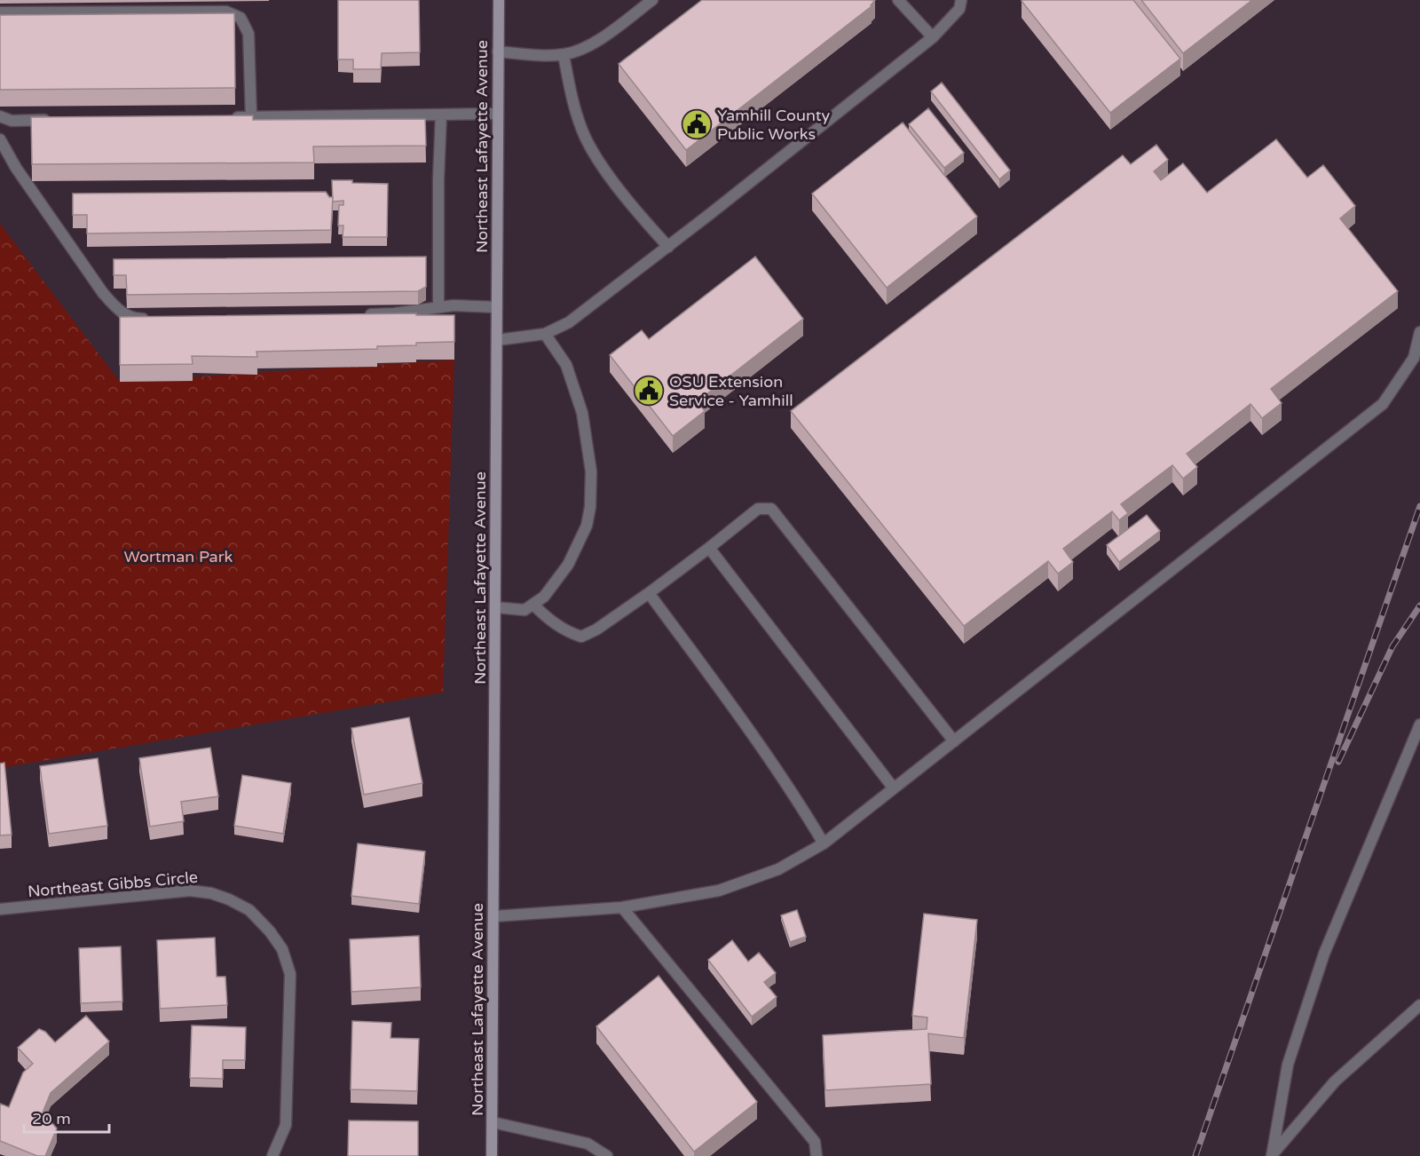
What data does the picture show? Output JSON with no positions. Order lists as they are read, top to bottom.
{
  "streets": {
    "main road": ["Northeast Lafayette Avenue"],
    "street": ["Northeast Gibbs Circle"]
  },
  "parks": ["Wortman Park"],
  "places": {
    "public building": ["Yamhill County Public Works", "OSU Extension Service - Yamhill"]
  },
  "scale_bar": "20 m"
}
